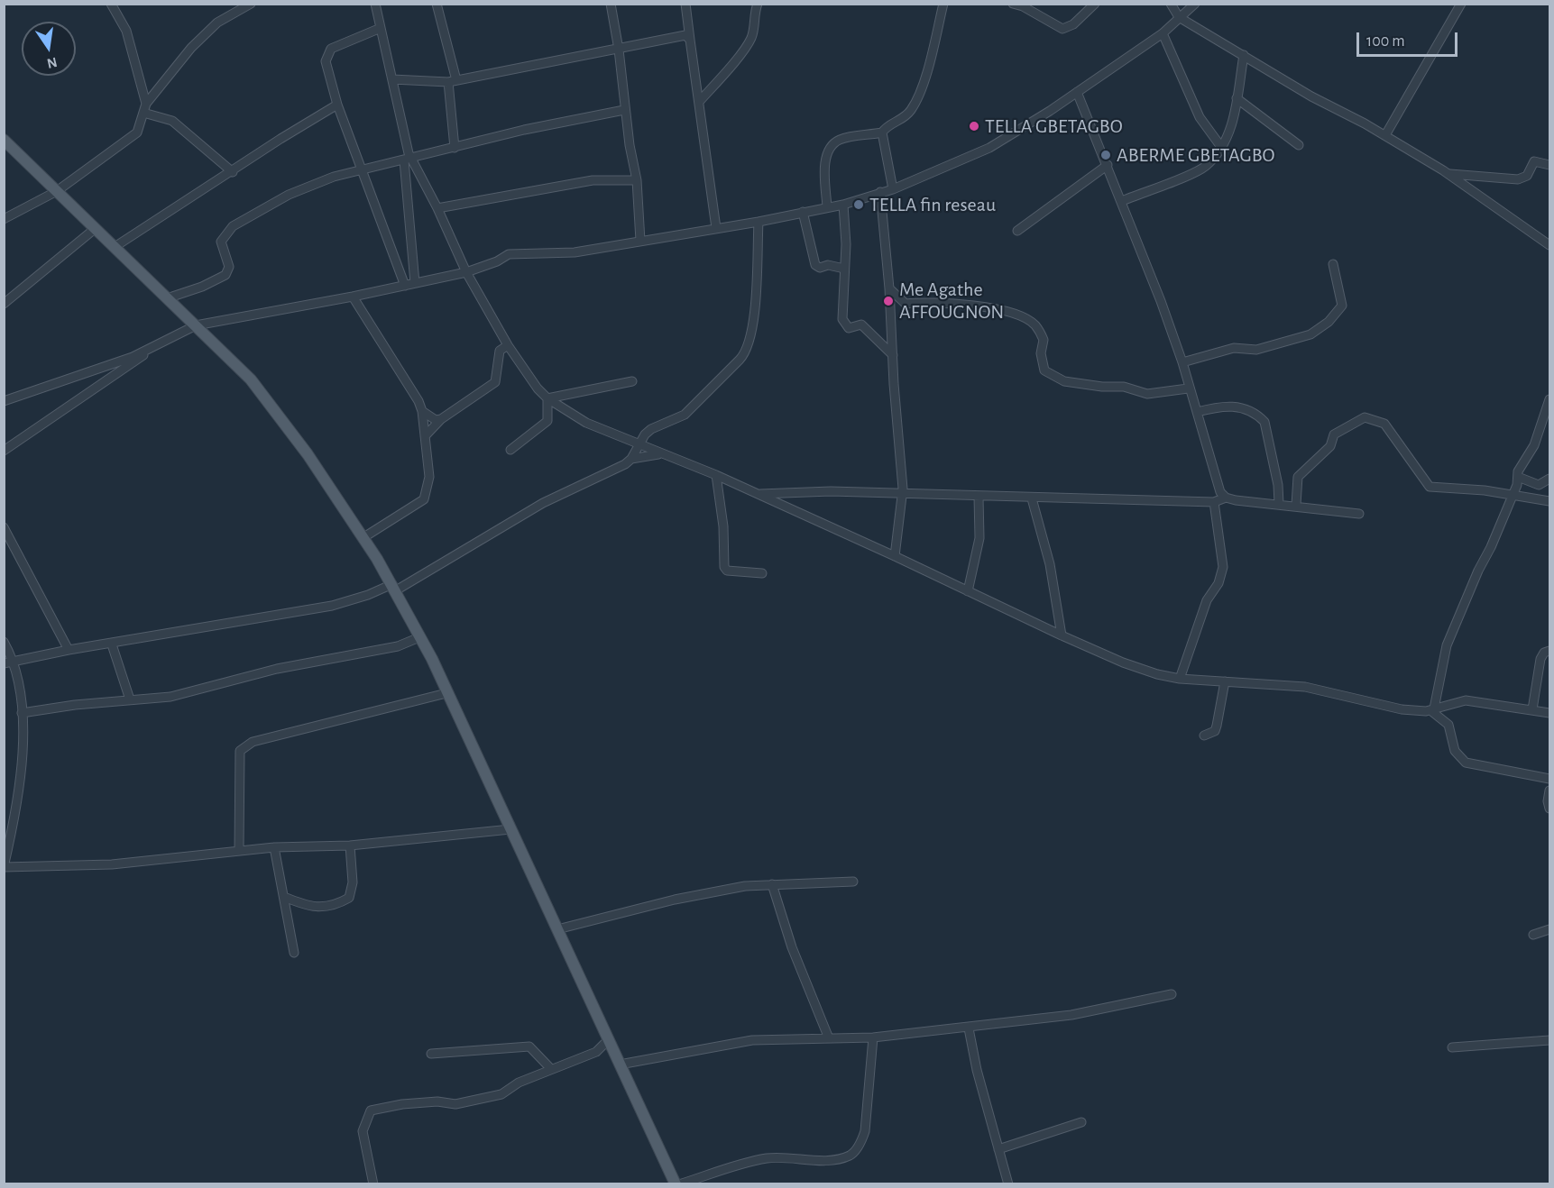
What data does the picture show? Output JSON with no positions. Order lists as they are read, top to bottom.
{
  "places": [
    "TELLA GBETAGBO",
    "ABERME GBETAGBO",
    "TELLA fin reseau",
    "Me Agathe AFFOUGNON"
  ],
  "scale_bar": "100 m",
  "north": "bottom"
}
